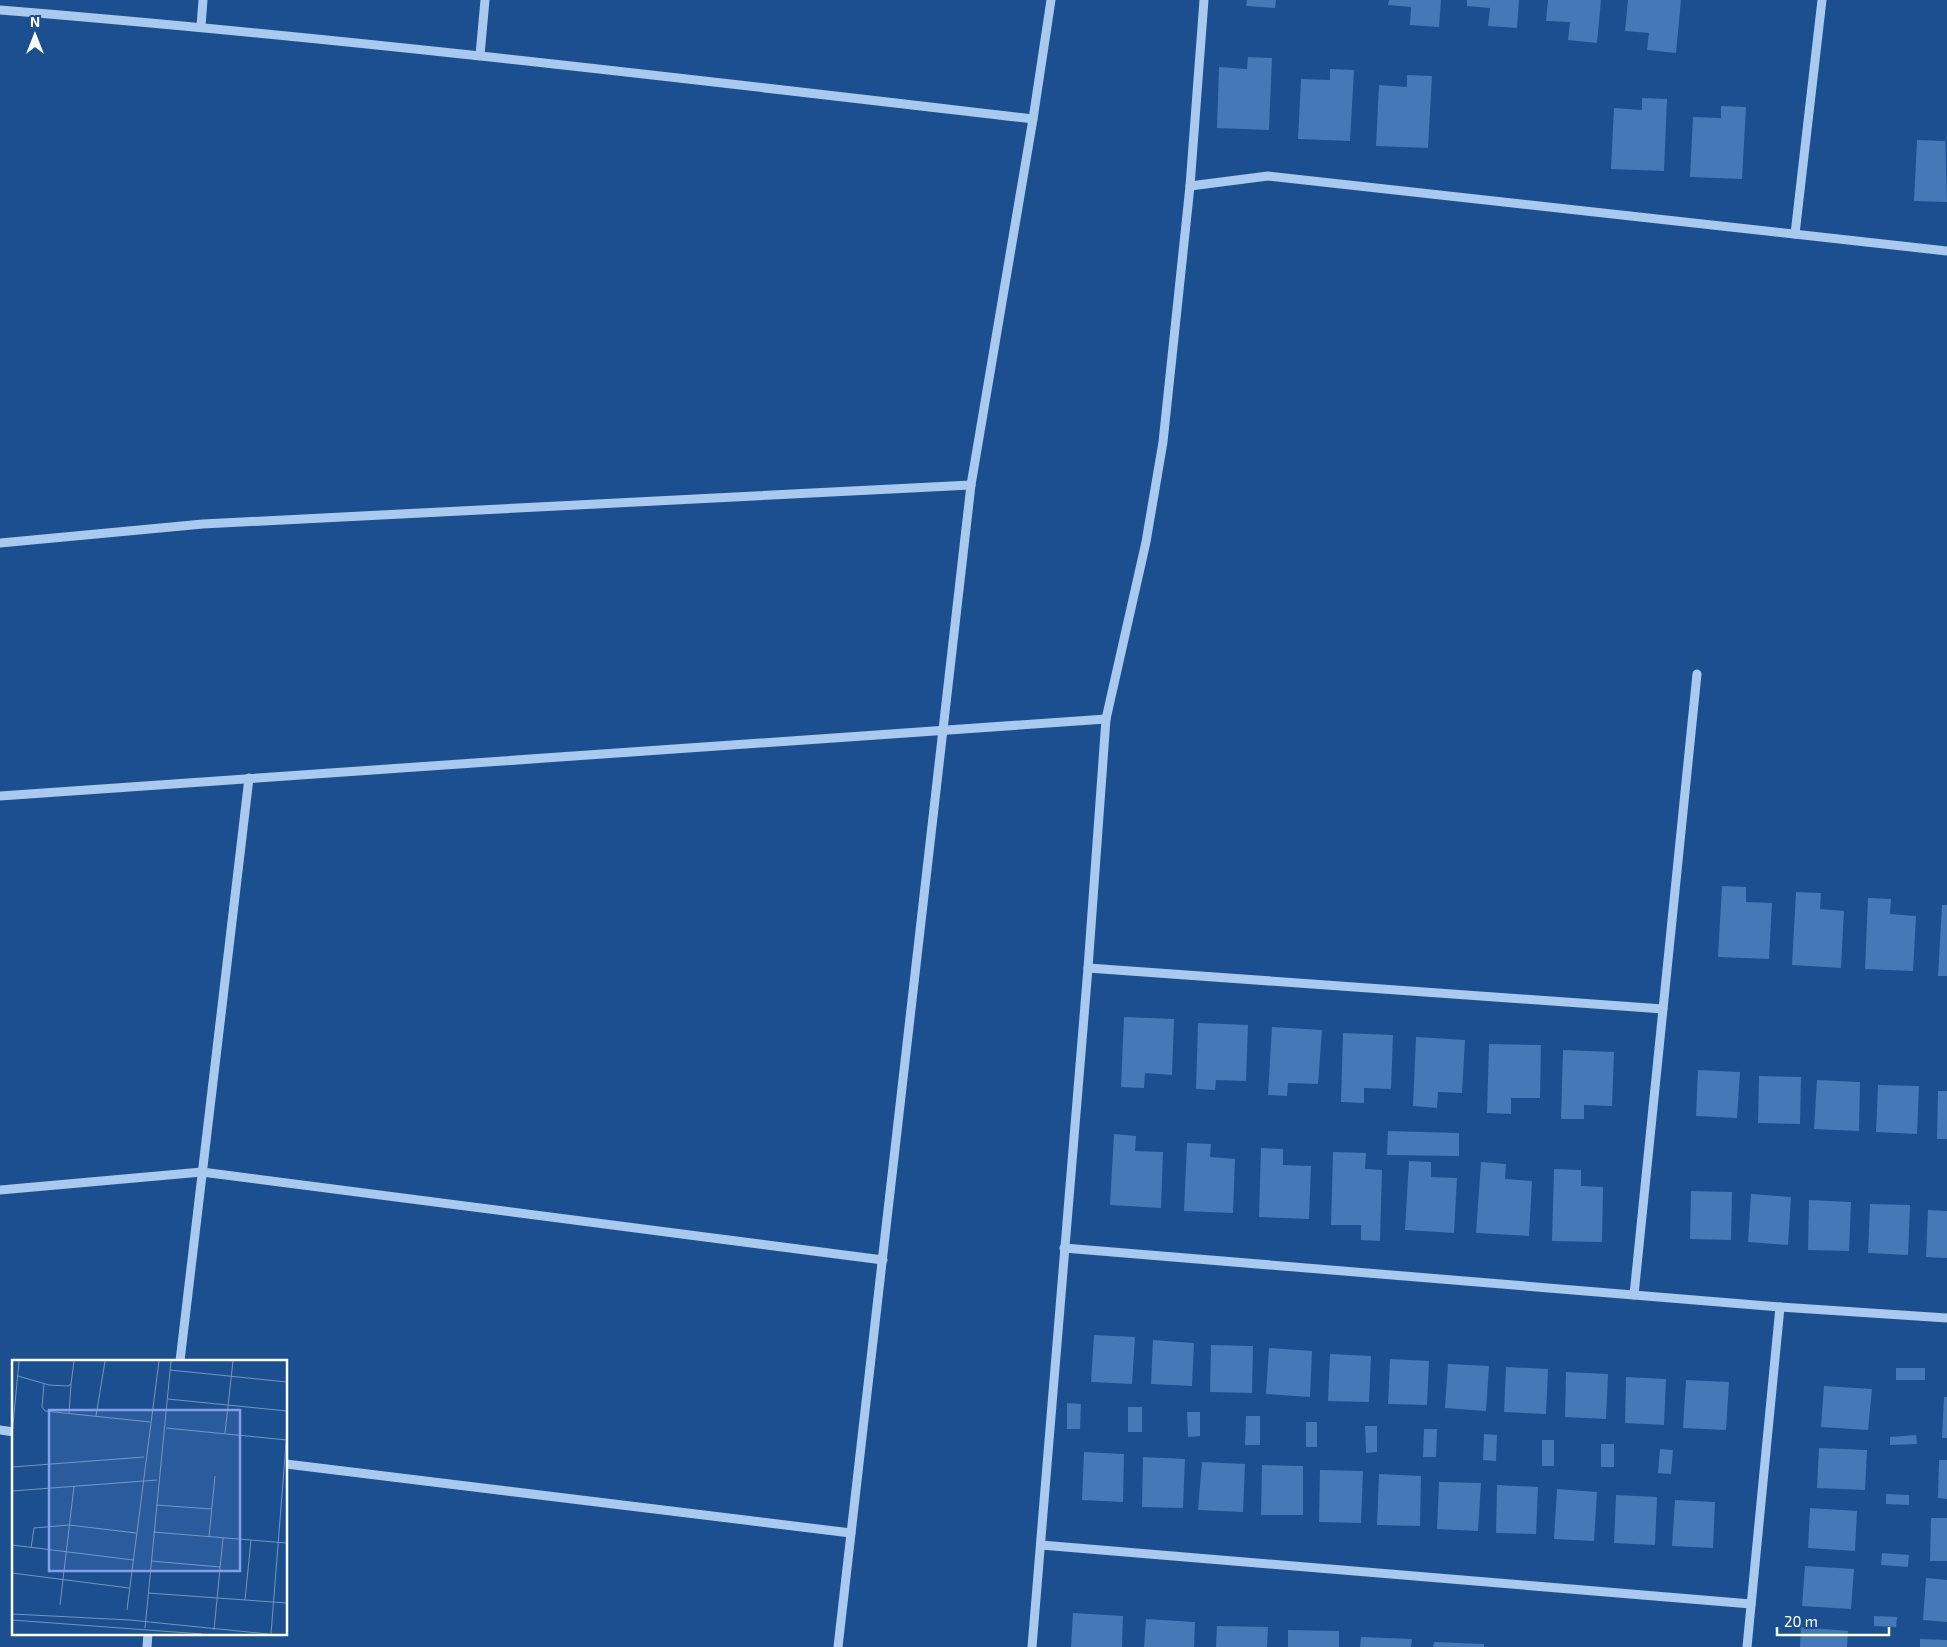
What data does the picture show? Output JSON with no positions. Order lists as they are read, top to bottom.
{
  "scale_bar": "20 m",
  "north": "top"
}
